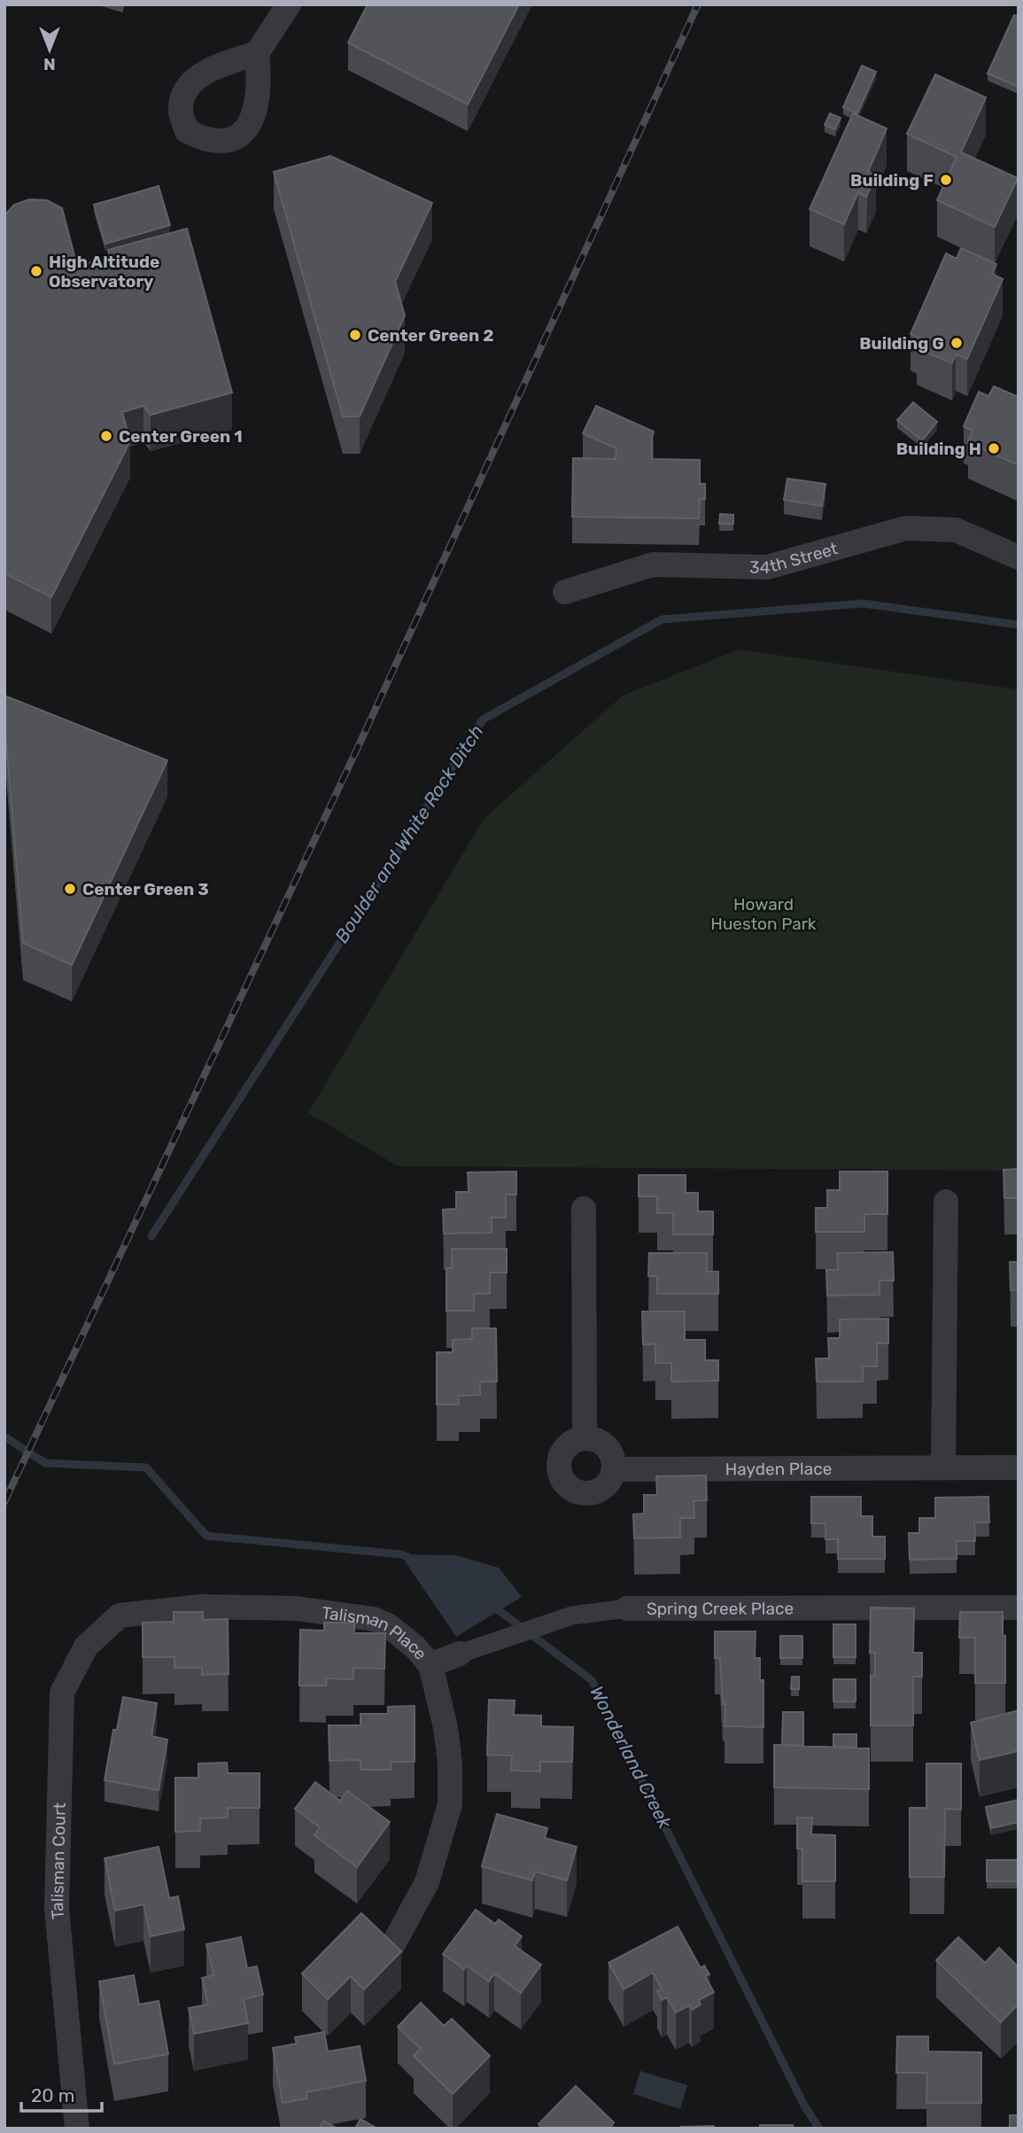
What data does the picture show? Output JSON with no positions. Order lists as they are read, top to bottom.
{
  "streets": {
    "street": [
      "34th Street",
      "Hayden Place",
      "Spring Creek Place",
      "Talisman Place",
      "Talisman Court"
    ]
  },
  "crossings": [
    ["Spring Creek Place", "Talisman Place"],
    ["Talisman Place", "Talisman Court"]
  ],
  "water": ["Boulder and White Rock Ditch", "Wonderland Creek"],
  "parks": ["Howard Hueston Park"],
  "places": [
    "Building F",
    "High Altitude Observatory",
    "Center Green 2",
    "Building G",
    "Center Green 1",
    "Building H",
    "Center Green 3"
  ],
  "scale_bar": "20 m",
  "north": "bottom"
}
